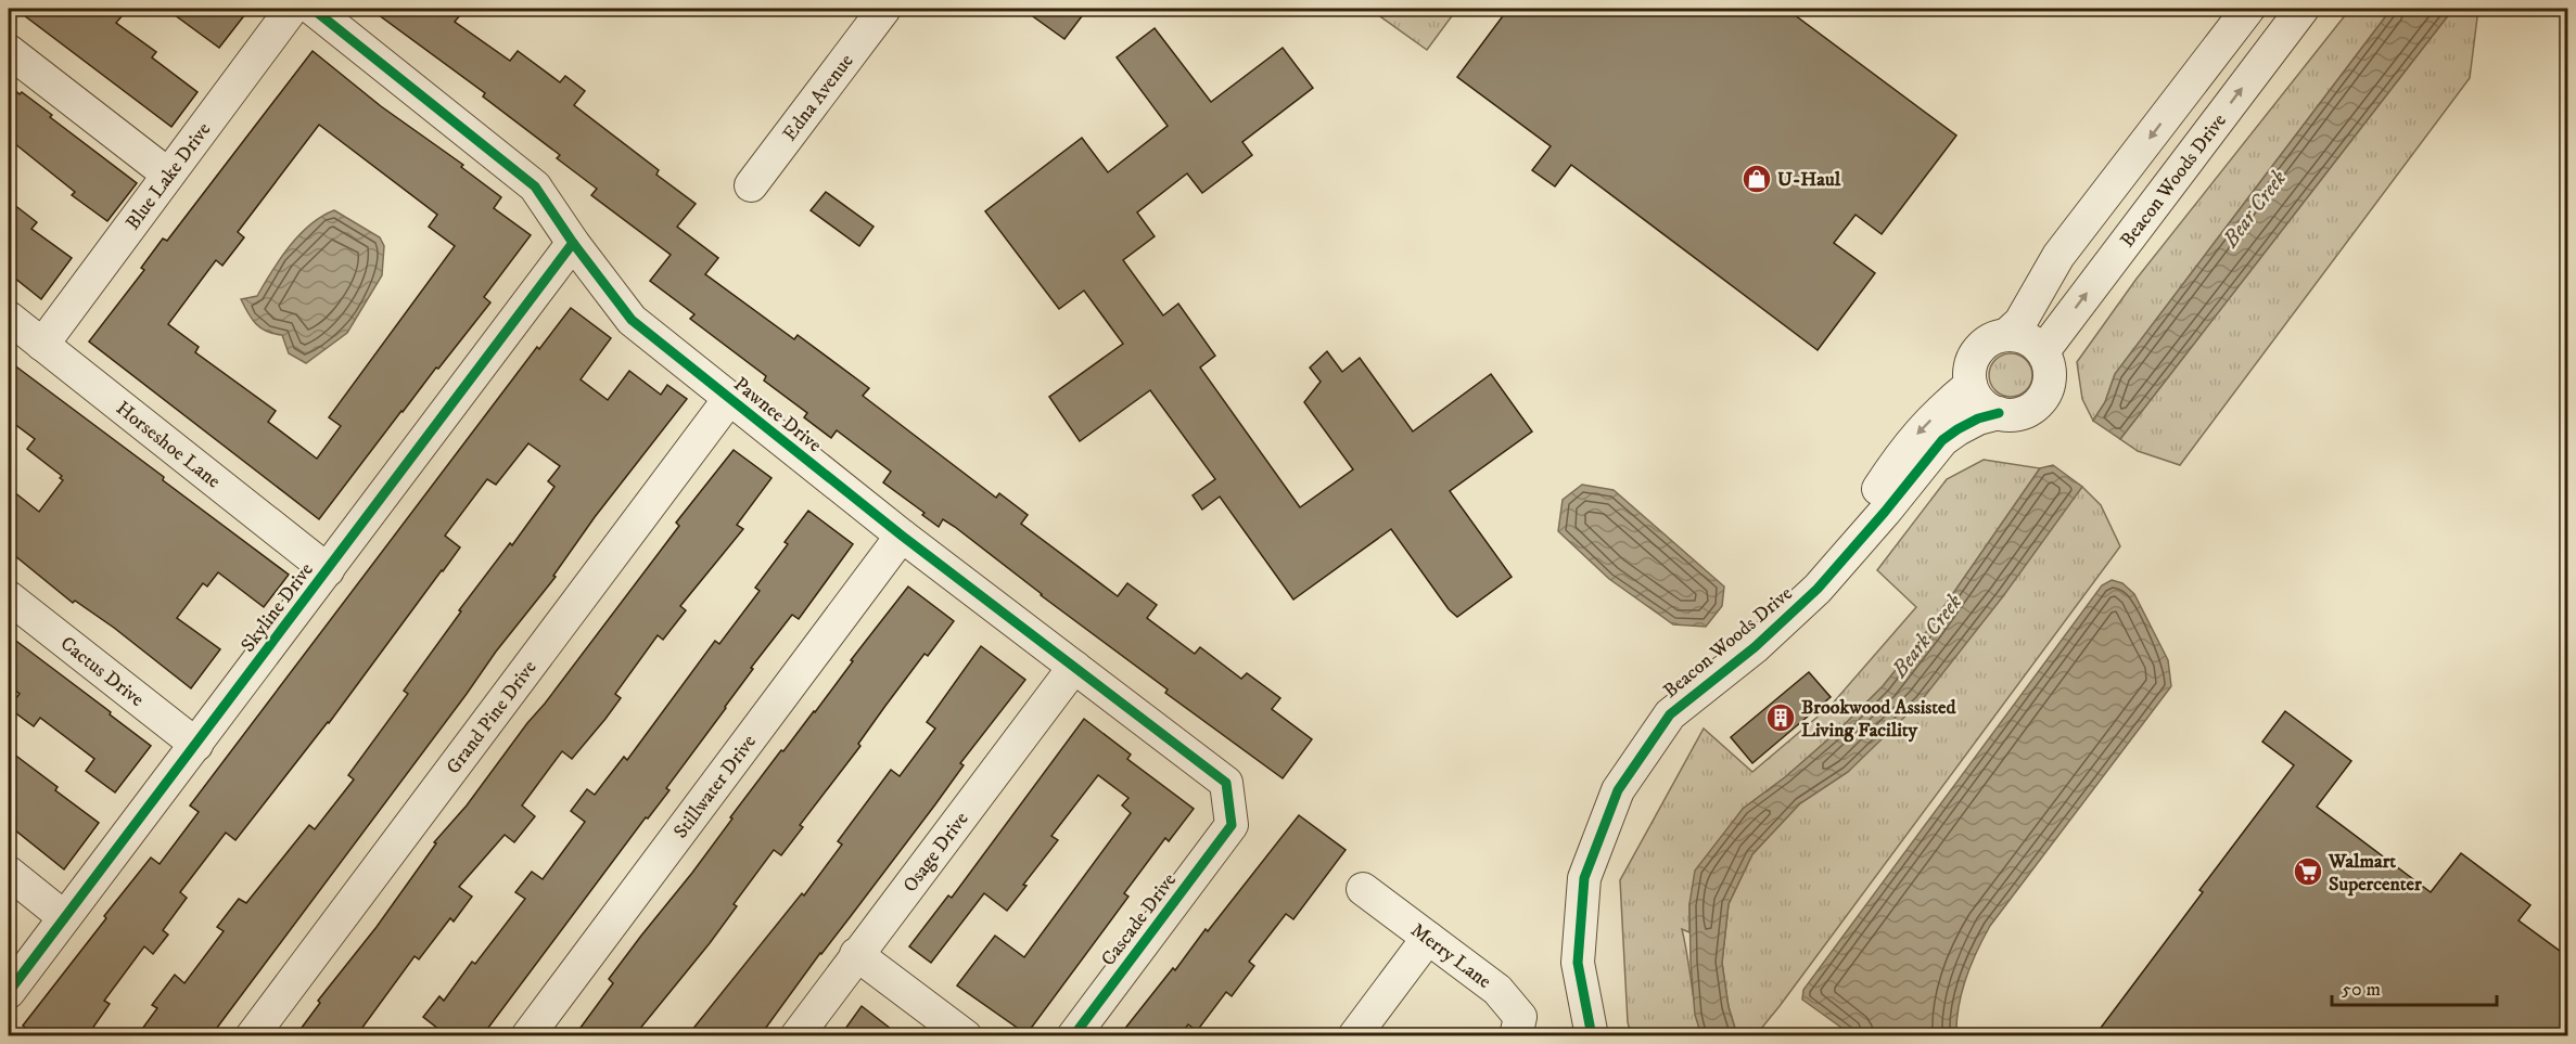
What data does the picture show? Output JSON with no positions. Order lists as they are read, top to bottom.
{
  "streets": {
    "street": [
      "Edna Avenue",
      "Blue Lake Drive",
      "Beacon Woods Drive",
      "Pawnee Drive",
      "Horseshoe Lane",
      "Skyline Drive",
      "Cactus Drive",
      "Grand Pine Drive",
      "Stillwater Drive",
      "Osage Drive",
      "Cascade Drive",
      "Merry Lane"
    ]
  },
  "crossings": [
    ["Blue Lake Drive", "Horseshoe Lane"],
    ["Pawnee Drive", "Skyline Drive"],
    ["Pawnee Drive", "Grand Pine Drive"],
    ["Pawnee Drive", "Stillwater Drive"],
    ["Pawnee Drive", "Osage Drive"],
    ["Pawnee Drive", "Cascade Drive"],
    ["Horseshoe Lane", "Skyline Drive"],
    ["Skyline Drive", "Cactus Drive"]
  ],
  "water": ["Bear Creek", "Beark Creek"],
  "places": {
    "shop": ["U-Haul"],
    "building": ["Brookwood Assisted Living Facility"],
    "supermarket": ["Walmart Supercenter"]
  },
  "scale_bar": "50 m"
}
